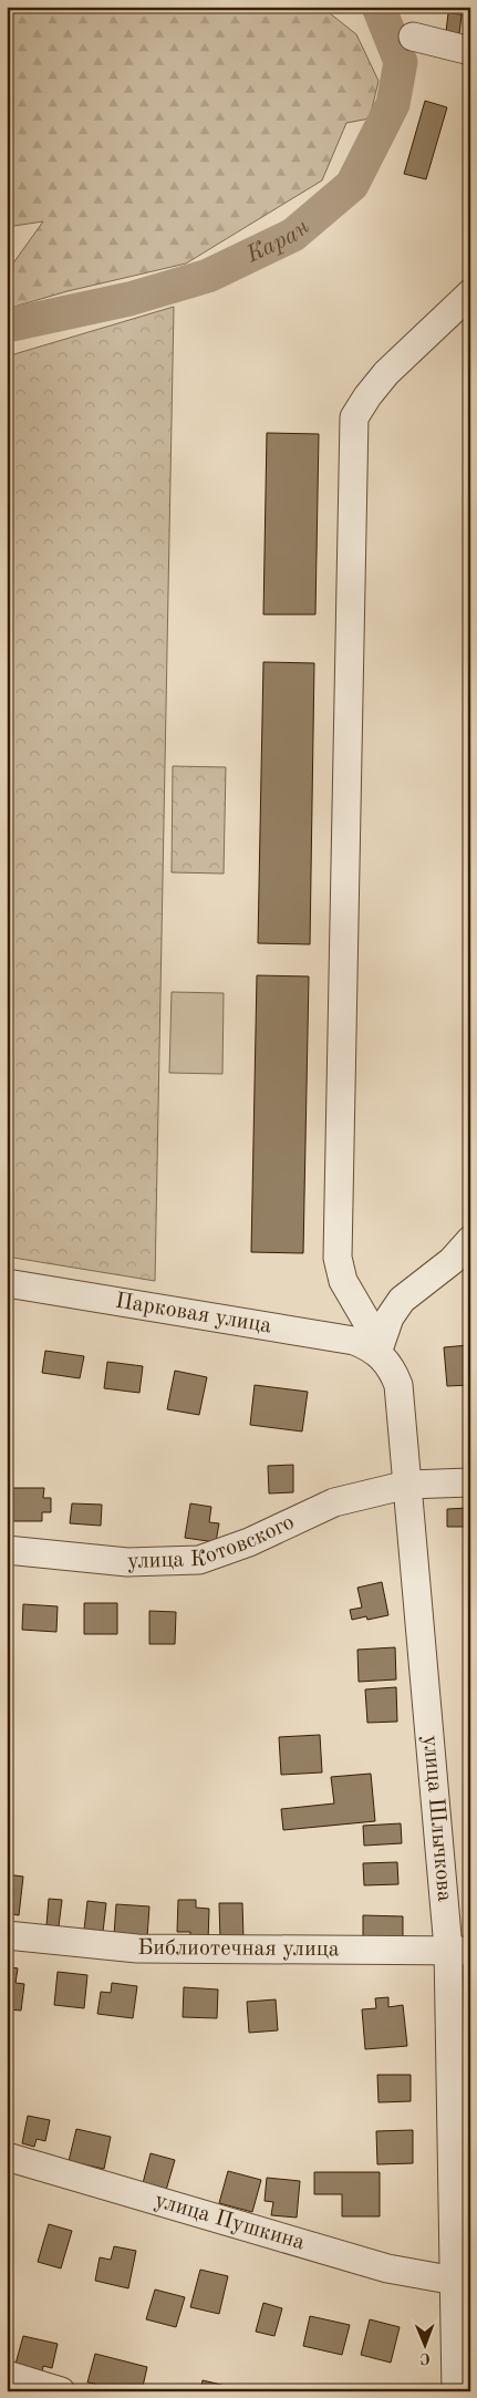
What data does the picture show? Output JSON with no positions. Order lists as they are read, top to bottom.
{
  "streets": {
    "street": [
      "Парковая улица",
      "улица Котовского",
      "улица Шлычкова",
      "Библиотечная улица",
      "улица Пушкина"
    ]
  },
  "crossings": [
    ["Парковая улица", "улица Шлычкова"],
    ["улица Котовского", "улица Шлычкова"],
    ["улица Шлычкова", "Библиотечная улица"],
    ["улица Шлычкова", "улица Пушкина"]
  ],
  "water": ["Каран"],
  "north": "bottom"
}
